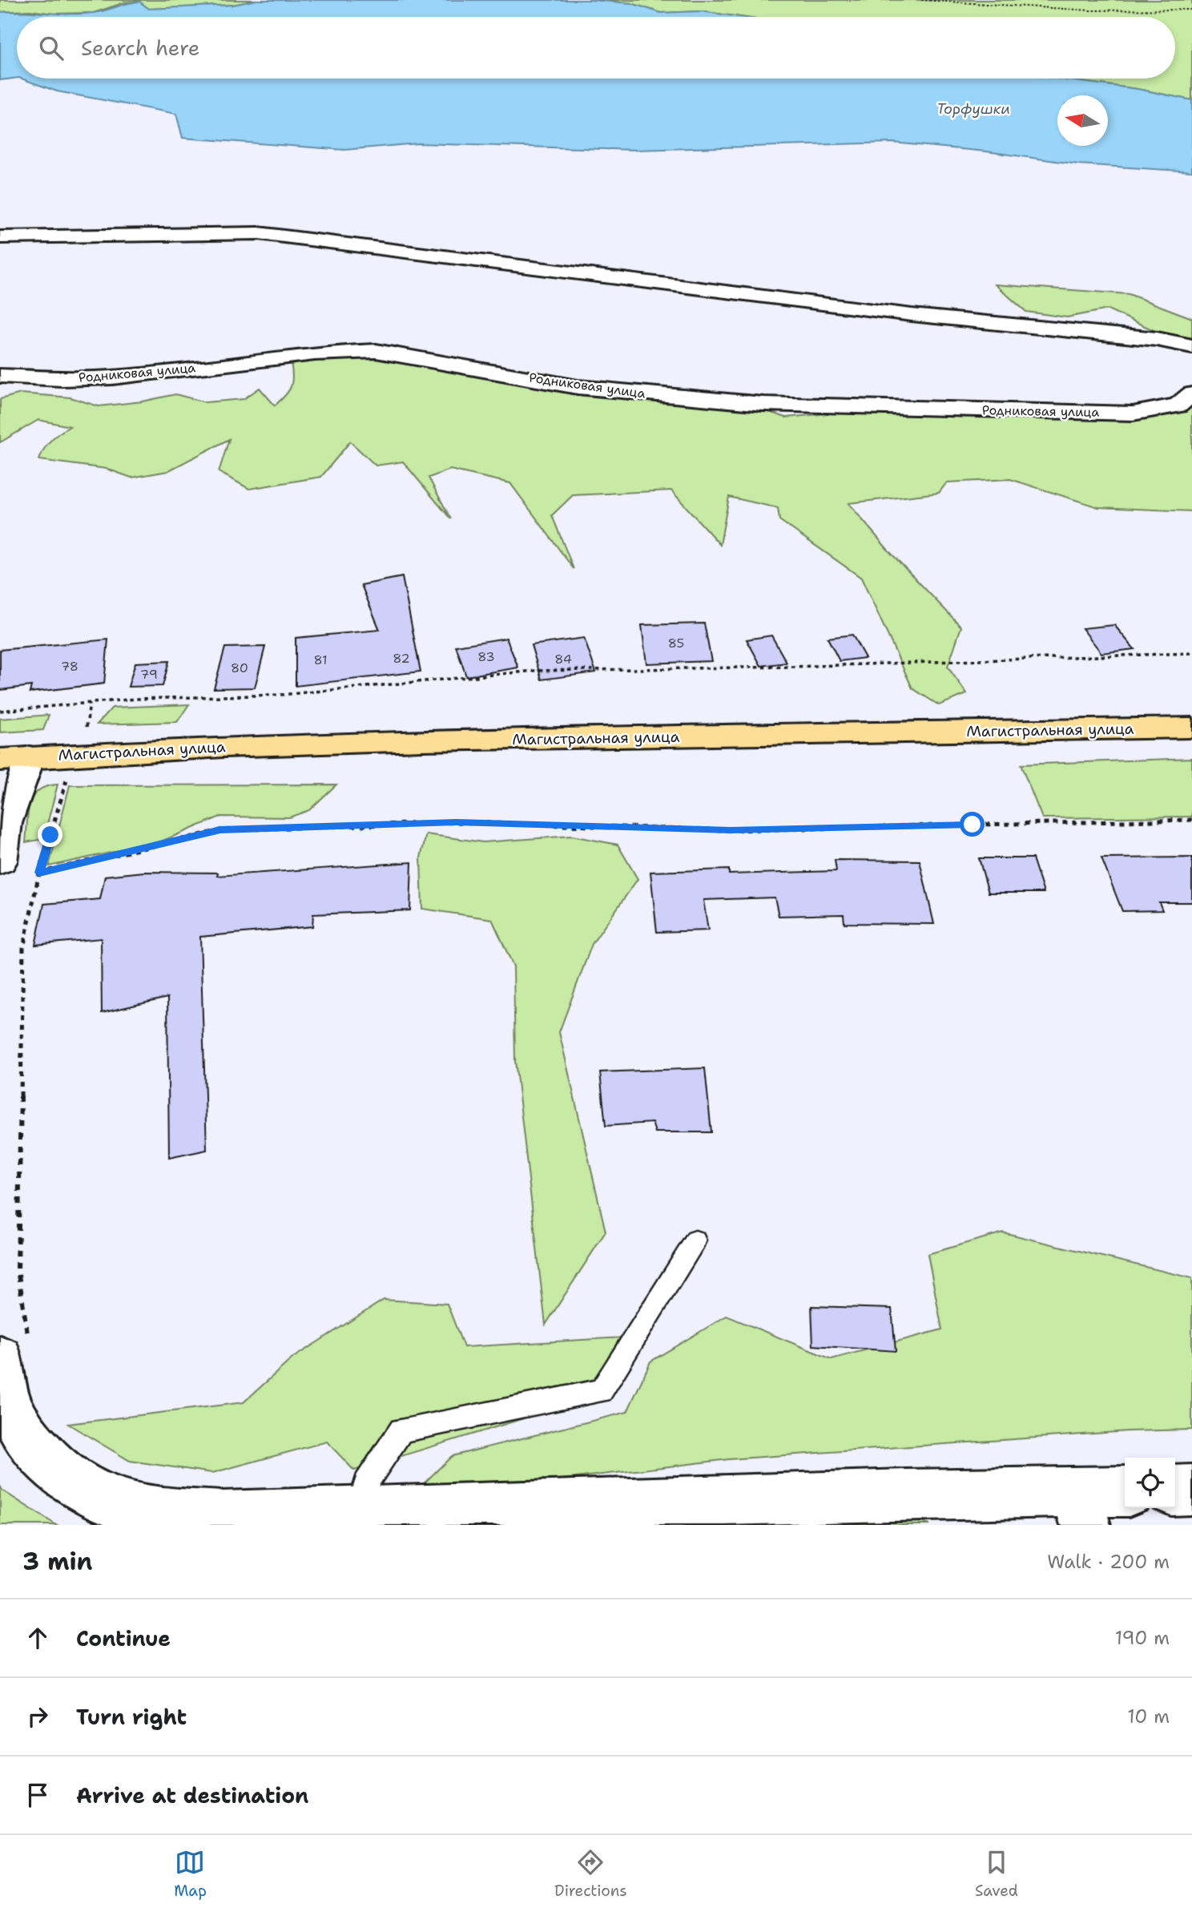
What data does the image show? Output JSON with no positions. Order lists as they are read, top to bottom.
{
  "streets": {
    "main road": ["Магистральная улица"],
    "street": ["Родниковая улица"]
  },
  "water": ["Торфушки"],
  "house_numbers": [
    "85",
    "83",
    "82",
    "84",
    "81",
    "78",
    "80",
    "79"
  ],
  "north": "left",
  "page": {
    "search": "Search here",
    "heading": ["3 min", "Walk · 200 m"],
    "list": [
      ["Continue", "190 m"],
      ["Turn right", "10 m"],
      "Arrive at destination"
    ],
    "nav": ["Map", "Directions", "Saved"]
  }
}
